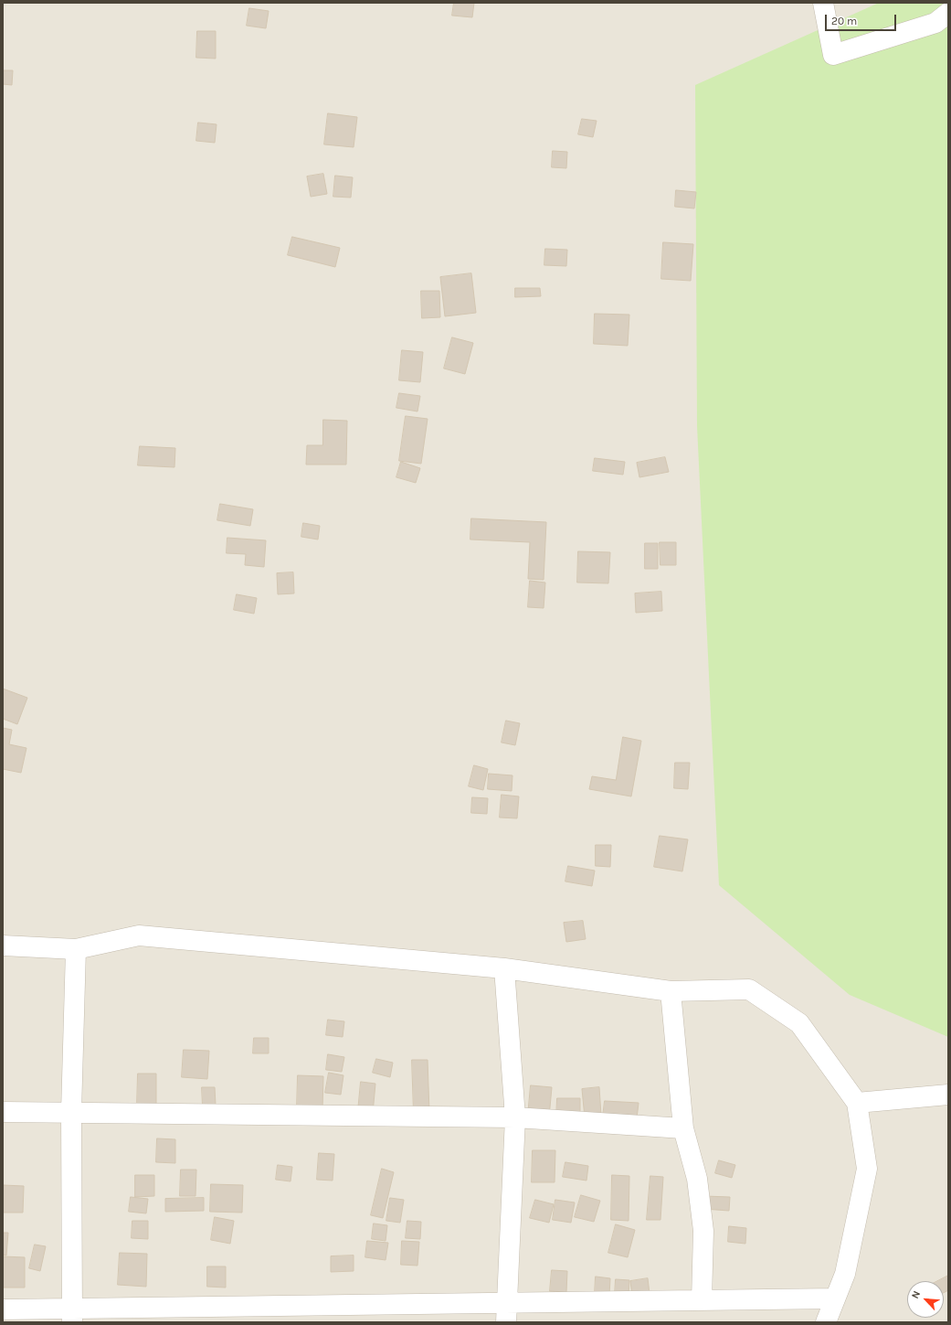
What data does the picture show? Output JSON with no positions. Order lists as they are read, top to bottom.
{
  "scale_bar": "20 m",
  "north": "top left"
}
